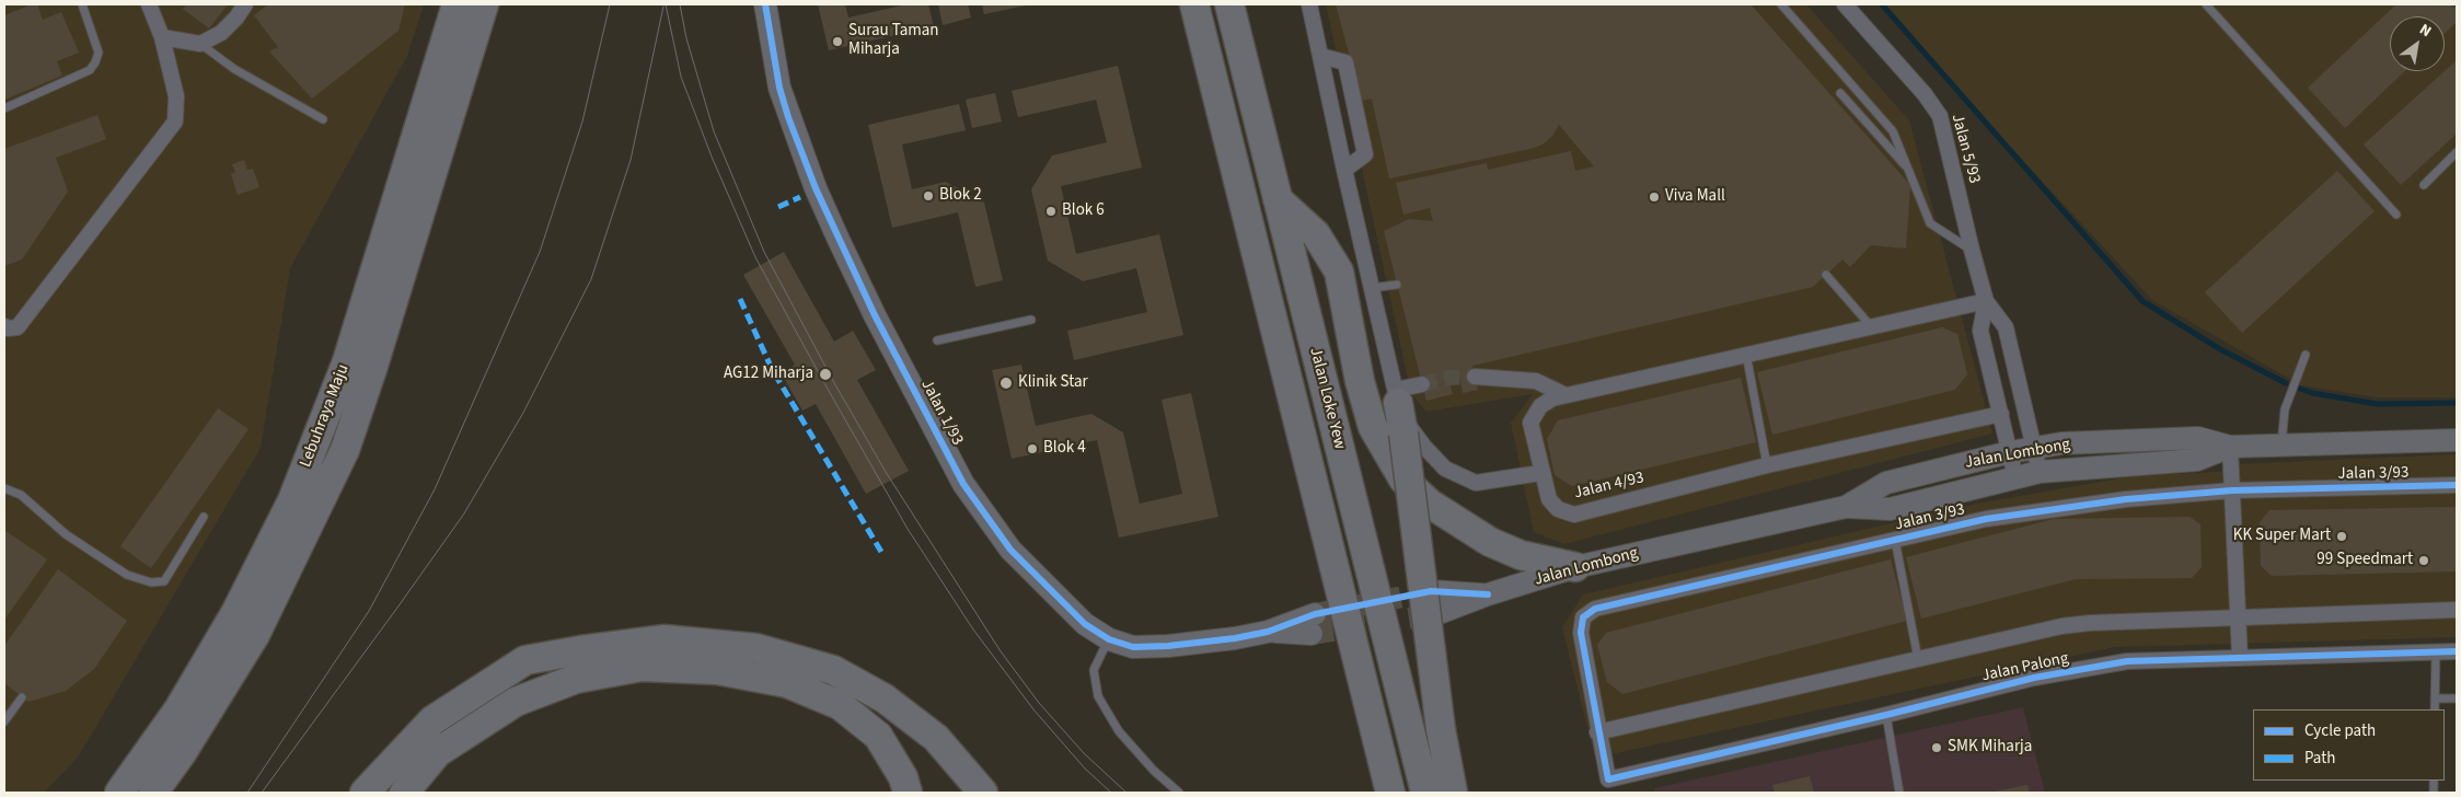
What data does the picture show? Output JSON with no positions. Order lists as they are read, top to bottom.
{
  "streets": {
    "highway": ["Jalan Loke Yew", "Lebuhraya Maju"],
    "street": [
      "Jalan 5/93",
      "Jalan 1/93",
      "Jalan Lombong",
      "Jalan 3/93",
      "Jalan 4/93",
      "Jalan Palong"
    ]
  },
  "crossings": [
    ["Jalan 5/93", "Jalan Lombong"],
    ["Jalan 5/93", "Jalan 4/93"],
    ["Jalan 3/93", "Jalan Palong"]
  ],
  "places": [
    "Surau Taman Miharja",
    "Blok 2",
    "Viva Mall",
    "Blok 6",
    "AG12 Miharja",
    "Klinik Star",
    "Blok 4",
    "KK Super Mart",
    "99 Speedmart",
    "SMK Miharja"
  ],
  "legend": ["Cycle path", "Path"],
  "north": "top right"
}
